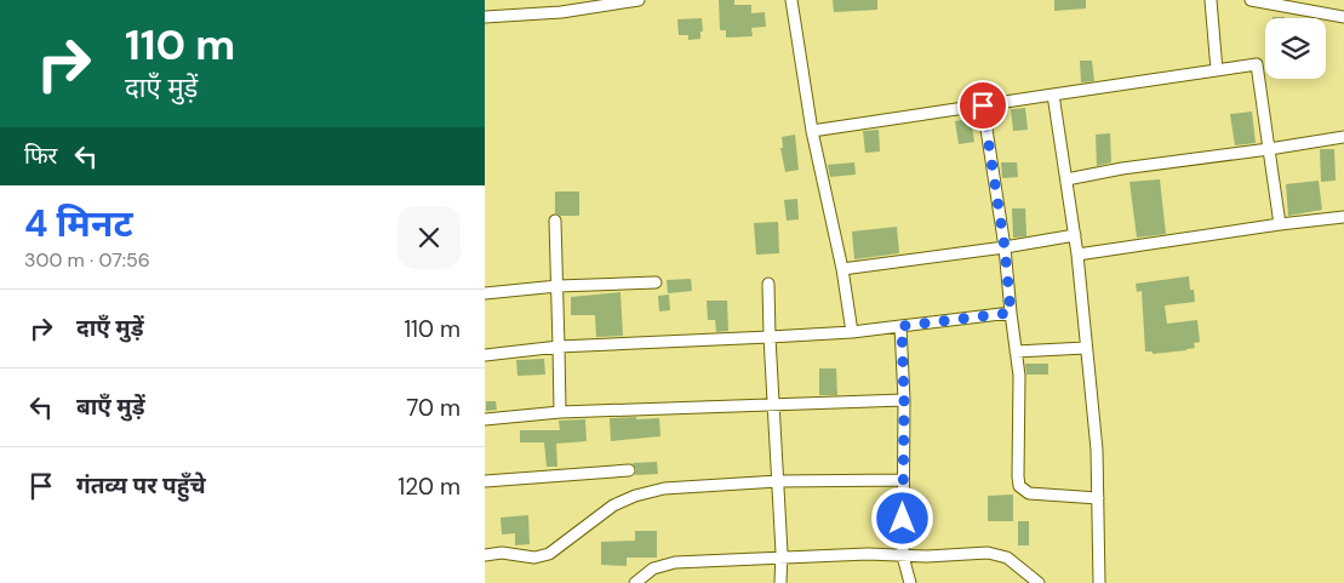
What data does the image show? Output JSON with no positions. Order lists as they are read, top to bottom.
{
  "page": {
    "turn": ["110 m", "दाएँ मुड़ें"],
    "then": "फिर",
    "heading": ["4 मिनट", "300 m · 07:56"],
    "list": [
      {
        "name": "दाएँ मुड़ें",
        "value": "110 m"
      },
      {
        "name": "बाएँ मुड़ें",
        "value": "70 m"
      },
      {
        "name": "गंतव्य पर पहुँचे",
        "value": "120 m"
      }
    ]
  }
}
